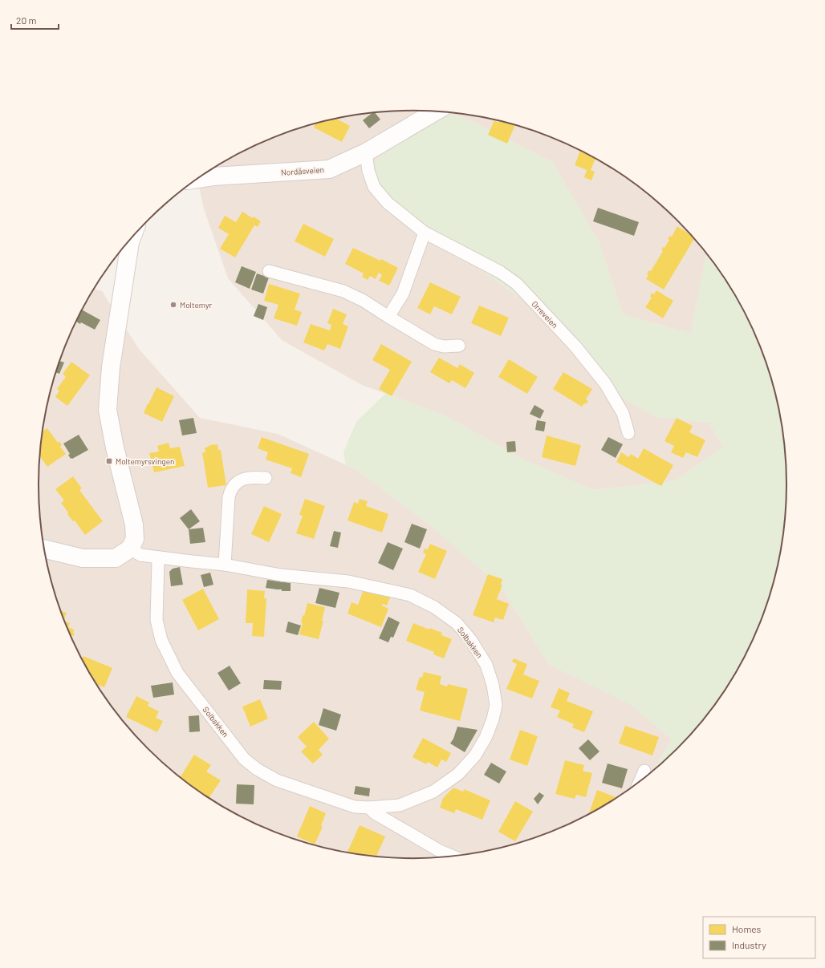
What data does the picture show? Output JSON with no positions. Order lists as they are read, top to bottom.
{
  "streets": {
    "main road": ["Nordåsveien"],
    "street": ["Orreveien", "Solbakken"]
  },
  "crossings": [
    ["Nordåsveien", "Orreveien"]
  ],
  "places": {
    "other": ["Moltemyr"],
    "transit": ["Moltemyrsvingen"]
  },
  "legend": ["Homes", "Industry"],
  "scale_bar": "20 m"
}
